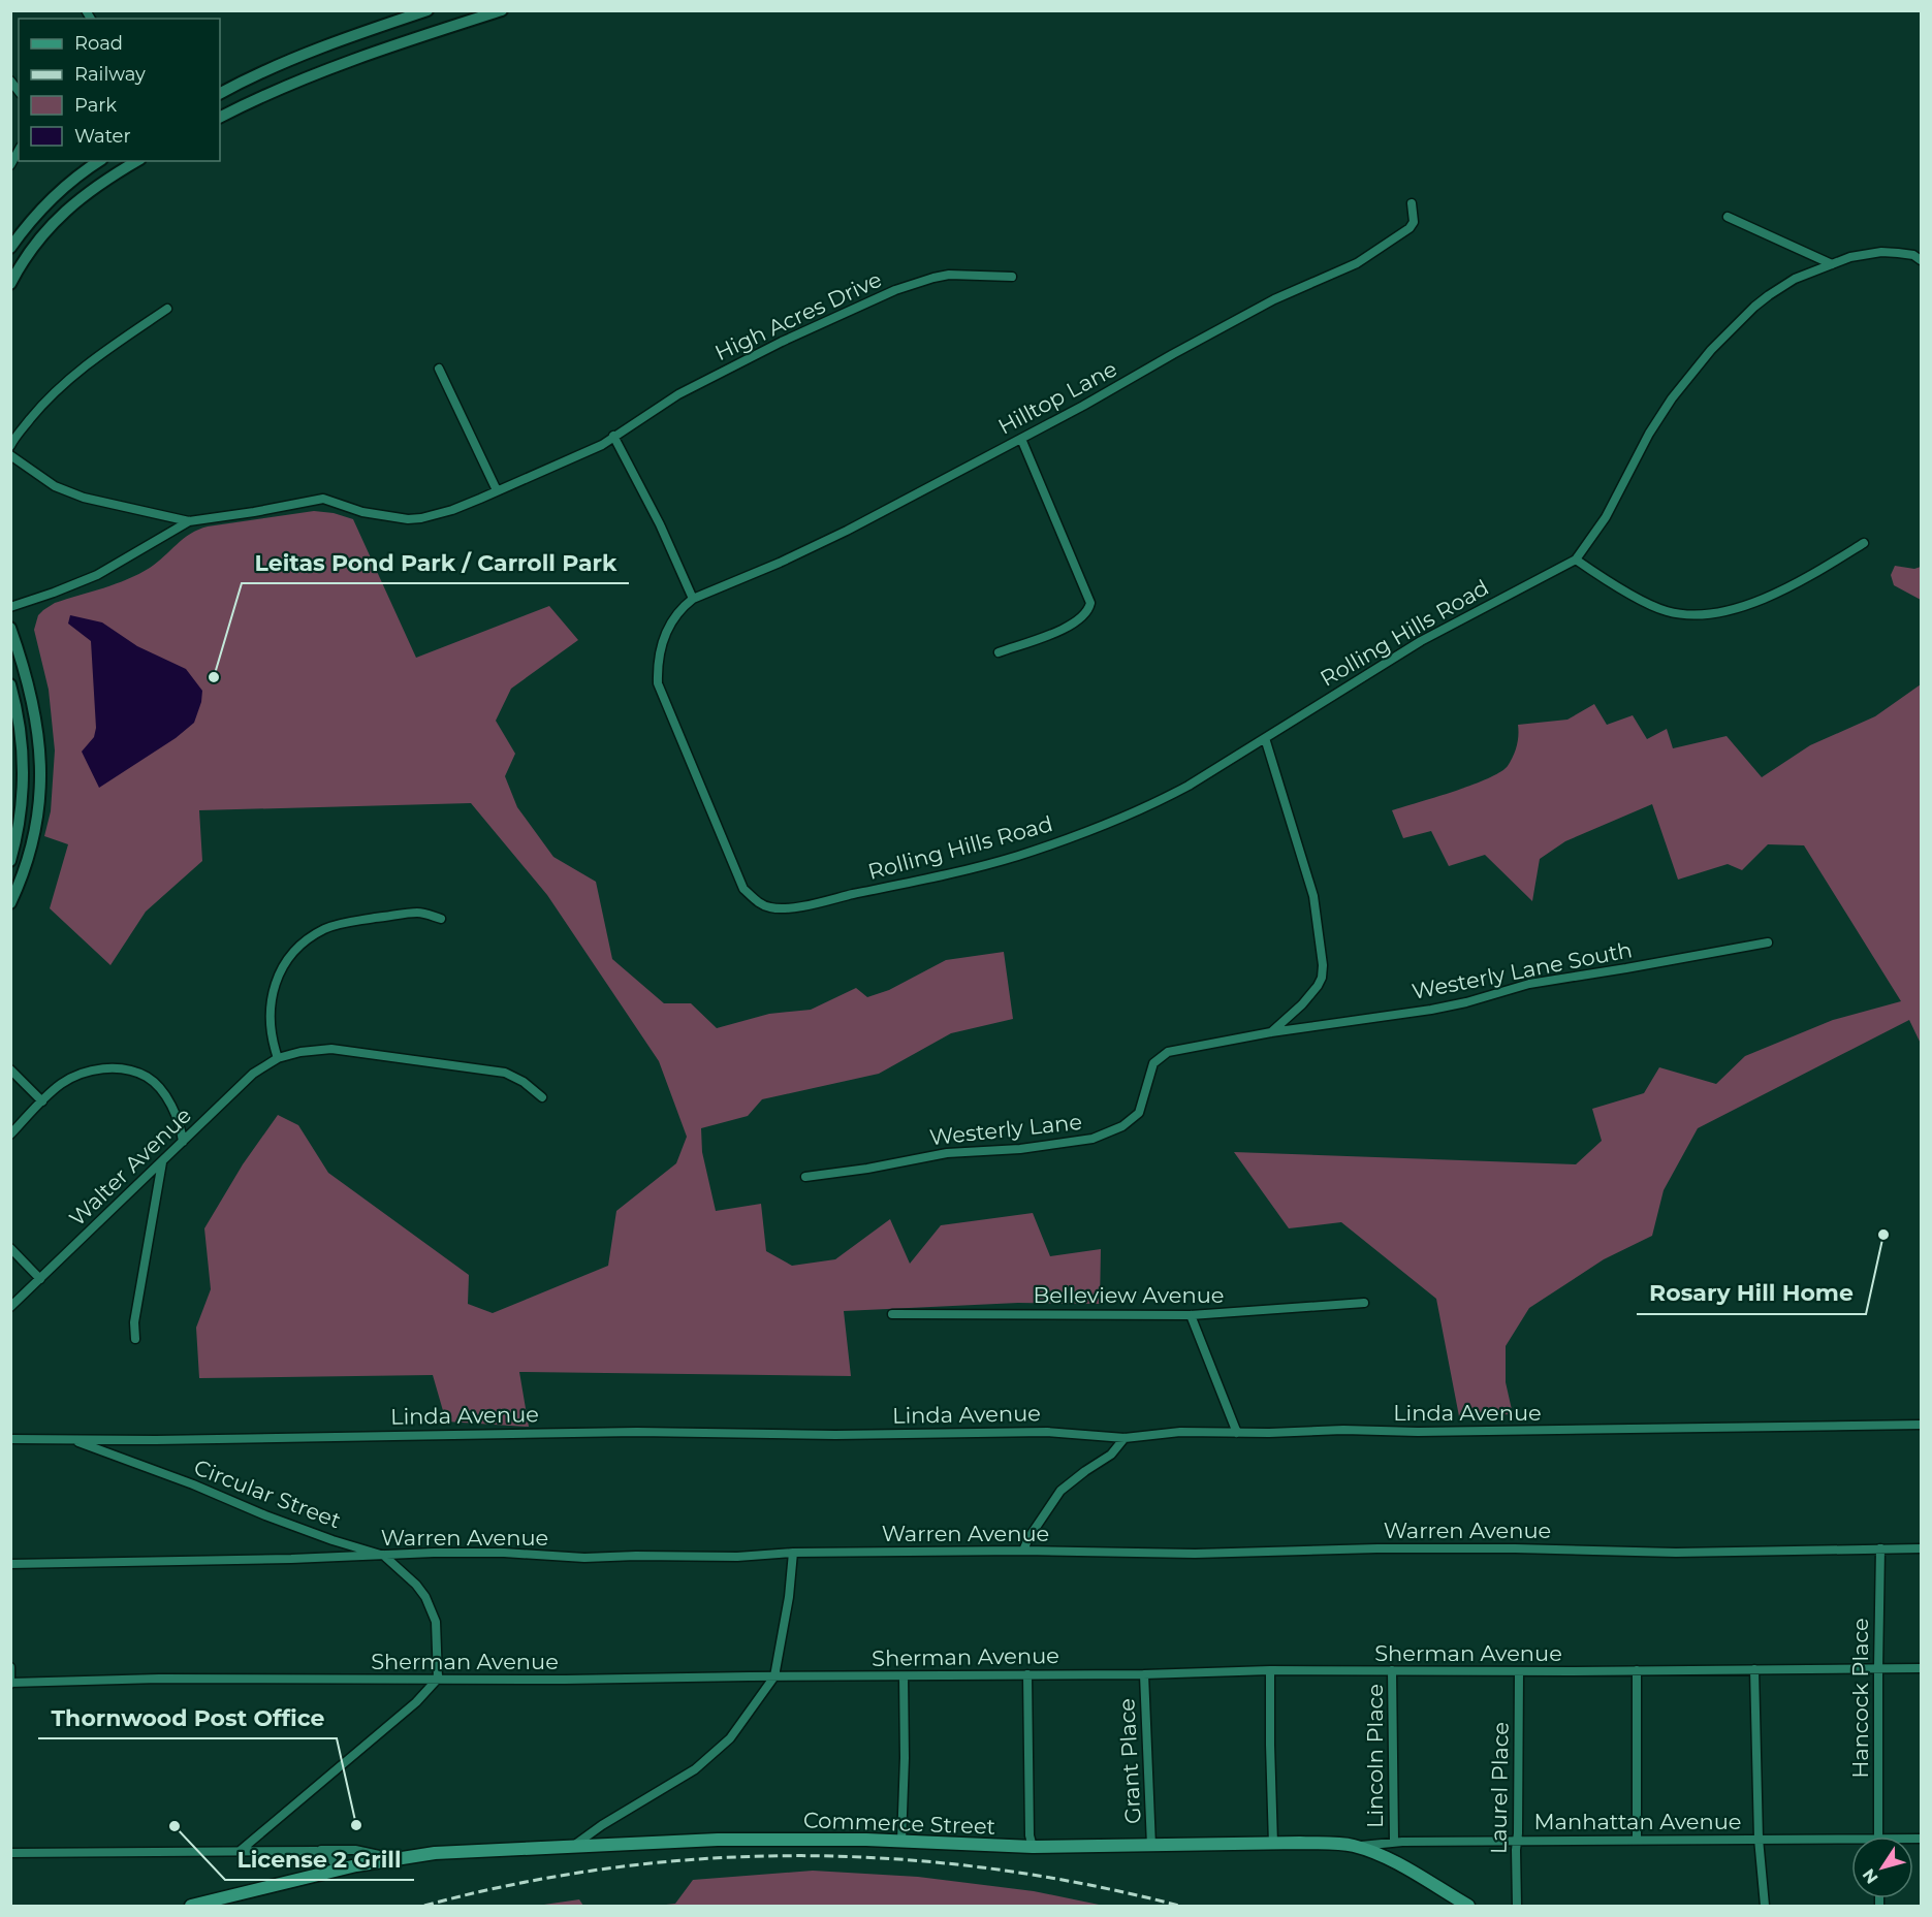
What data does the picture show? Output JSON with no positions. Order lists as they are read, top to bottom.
{
  "streets": {
    "main road": ["Commerce Street"],
    "street": [
      "High Acres Drive",
      "Hilltop Lane",
      "Rolling Hills Road",
      "Westerly Lane South",
      "Westerly Lane",
      "Walter Avenue",
      "Belleview Avenue",
      "Linda Avenue",
      "Circular Street",
      "Warren Avenue",
      "Sherman Avenue",
      "Hancock Place",
      "Lincoln Place",
      "Grant Place",
      "Laurel Place",
      "Manhattan Avenue"
    ]
  },
  "crossings": [
    ["Hilltop Lane", "Rolling Hills Road"],
    ["Westerly Lane South", "Westerly Lane"],
    ["Linda Avenue", "Circular Street"],
    ["Circular Street", "Warren Avenue"],
    ["Circular Street", "Sherman Avenue"],
    ["Warren Avenue", "Hancock Place"],
    ["Sherman Avenue", "Hancock Place"],
    ["Sherman Avenue", "Lincoln Place"],
    ["Sherman Avenue", "Grant Place"],
    ["Sherman Avenue", "Laurel Place"],
    ["Lincoln Place", "Manhattan Avenue"],
    ["Grant Place", "Commerce Street"],
    ["Laurel Place", "Manhattan Avenue"],
    ["Manhattan Avenue", "Commerce Street"]
  ],
  "places": [
    "Leitas Pond Park / Carroll Park",
    "Rosary Hill Home",
    "Thornwood Post Office",
    "License 2 Grill"
  ],
  "legend": [
    "Road",
    "Railway",
    "Park",
    "Water"
  ],
  "north": "bottom left"
}
